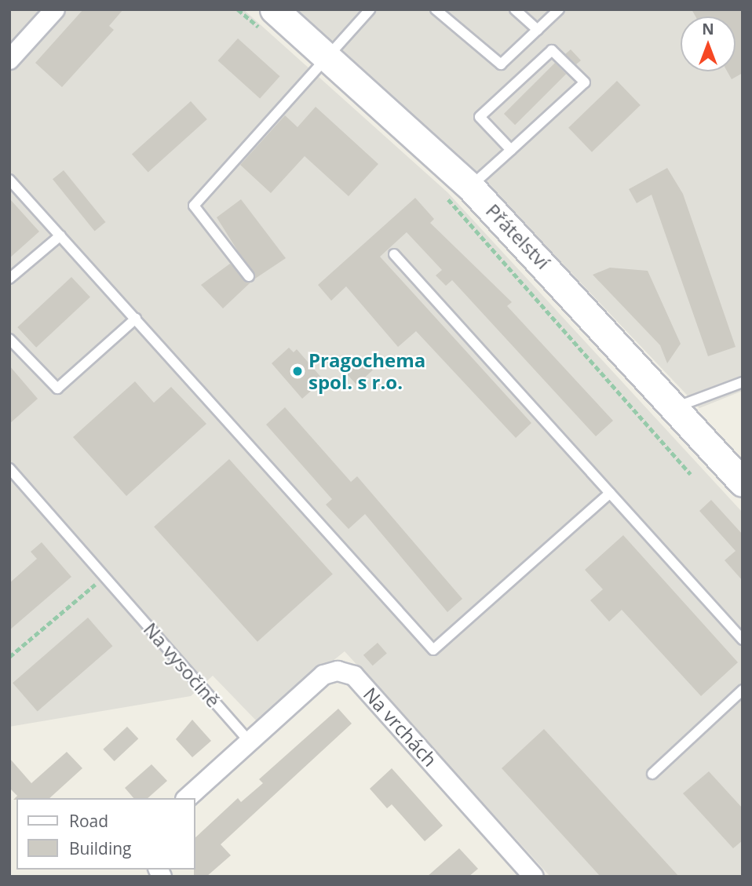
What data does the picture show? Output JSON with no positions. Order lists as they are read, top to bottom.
{
  "streets": {
    "main road": ["Přátelství"],
    "street": ["Na vrchách"],
    "lane": ["Na vysočině"]
  },
  "crossings": [
    ["Na vysočině", "Na vrchách"]
  ],
  "places": ["Pragochema spol. s r.o."],
  "legend": ["Road", "Building"],
  "north": "top"
}
